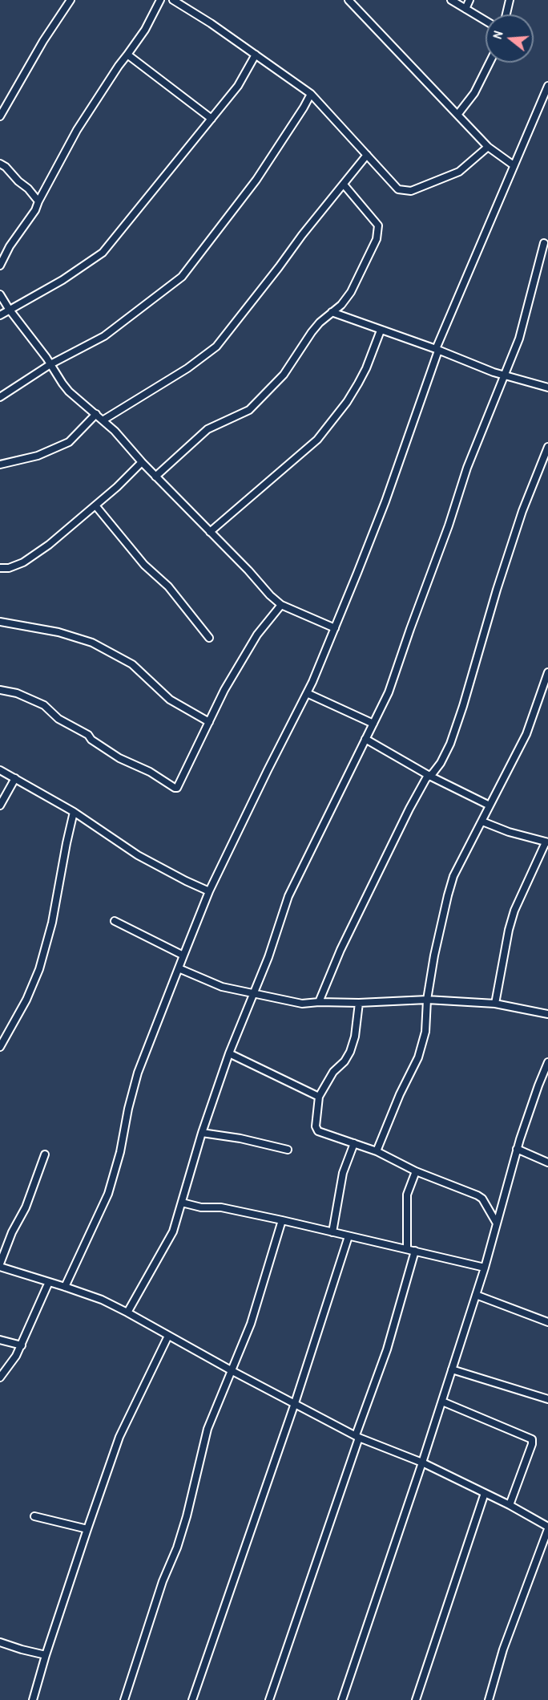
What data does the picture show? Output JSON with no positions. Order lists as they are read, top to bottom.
{
  "north": "left"
}
